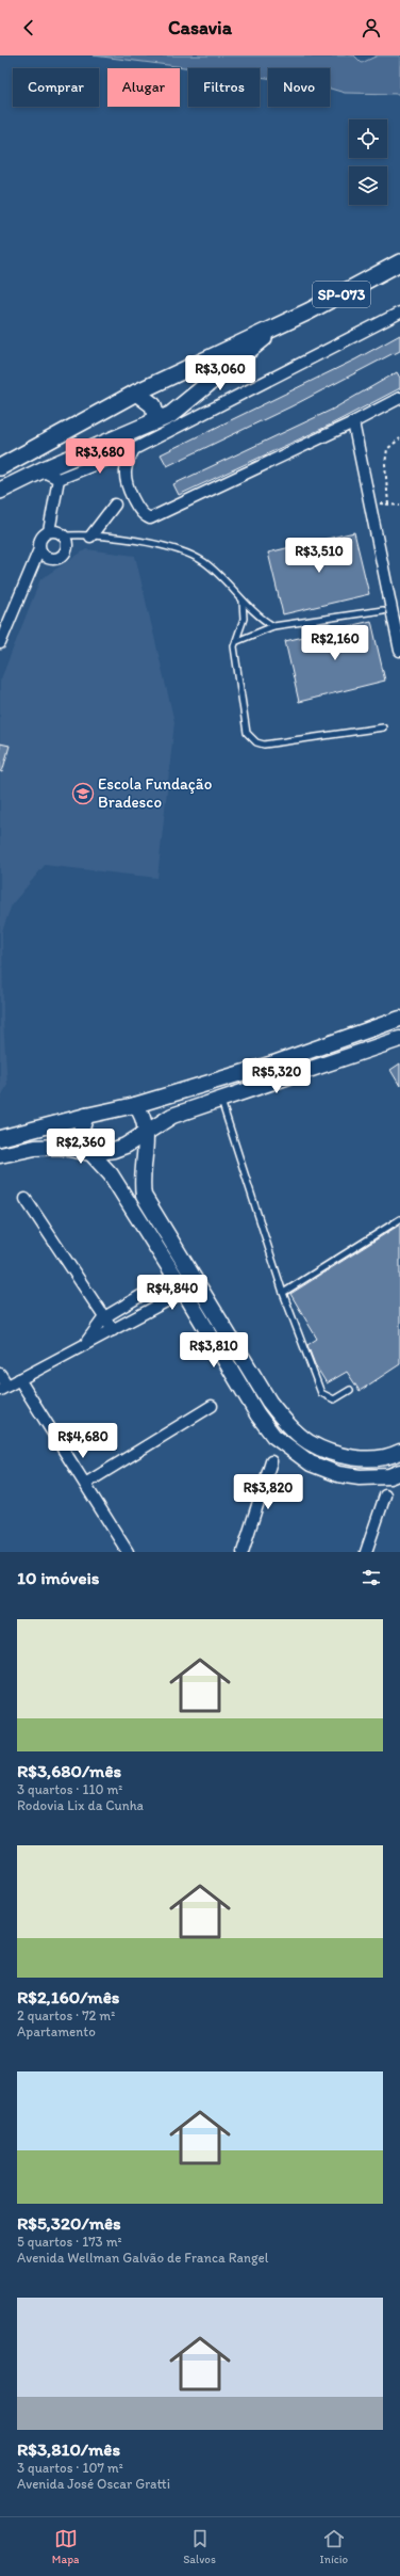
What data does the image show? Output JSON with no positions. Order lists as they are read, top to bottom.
{
  "streets": {
    "main road": ["SP-073"]
  },
  "places": {
    "school or university": ["Escola Fundação Bradesco"]
  },
  "page": {
    "header": "Casavia",
    "chip": [
      "Comprar",
      "Alugar",
      "Filtros",
      "Novo"
    ],
    "price": [
      "R$3,060",
      "R$3,680",
      "R$3,510",
      "R$2,160",
      "R$5,320",
      "R$2,360",
      "R$4,840",
      "R$3,810",
      "R$4,680",
      "R$3,820"
    ],
    "heading": "10 imóveis",
    "list": [
      {
        "name": "R$3,680/mês",
        "note": "3 quartos · 110 m² · Rodovia Lix da Cunha"
      },
      {
        "name": "R$2,160/mês",
        "note": "2 quartos · 72 m² · Apartamento"
      },
      {
        "name": "R$5,320/mês",
        "note": "5 quartos · 173 m² · Avenida Wellman Galvão de Franca Rangel"
      },
      {
        "name": "R$3,810/mês",
        "note": "3 quartos · 107 m² · Avenida José Oscar Gratti"
      }
    ],
    "tabs": ["Mapa", "Salvos", "Início"]
  }
}
